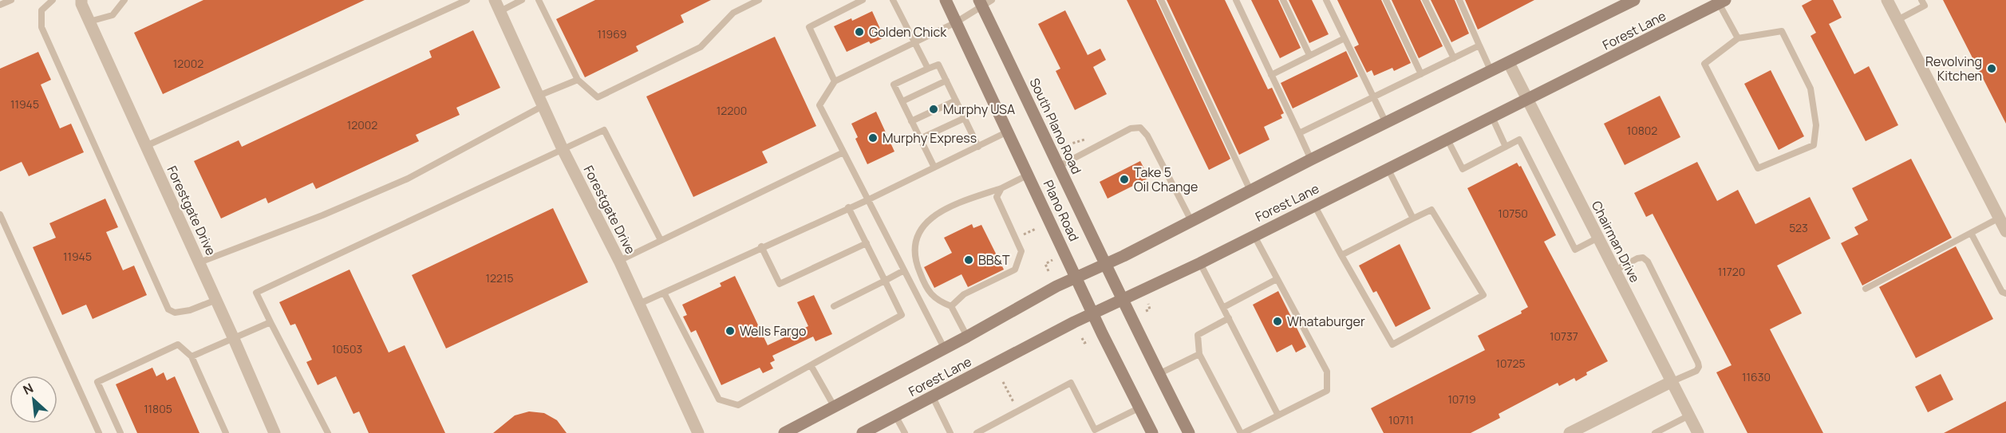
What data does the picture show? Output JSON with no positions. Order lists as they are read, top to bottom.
{
  "streets": {
    "main road": ["Forest Lane", "South Plano Road", "Plano Road"],
    "street": ["Forestgate Drive", "Chairman Drive"]
  },
  "crossings": [
    ["Forest Lane", "South Plano Road"],
    ["Forest Lane", "Plano Road"],
    ["Forest Lane", "Chairman Drive"]
  ],
  "places": [
    "Golden Chick",
    "Revolving Kitchen",
    "Murphy USA",
    "Murphy Express",
    "Take 5 Oil Change",
    "BB&T",
    "Whataburger",
    "Wells Fargo"
  ],
  "house_numbers": [
    "11969",
    "12002",
    "11945",
    "12200",
    "12002",
    "10802",
    "10750",
    "523",
    "11945",
    "11720",
    "12215",
    "10737",
    "10503",
    "10725",
    "11630",
    "10719",
    "11805",
    "10711"
  ],
  "north": "top left"
}
